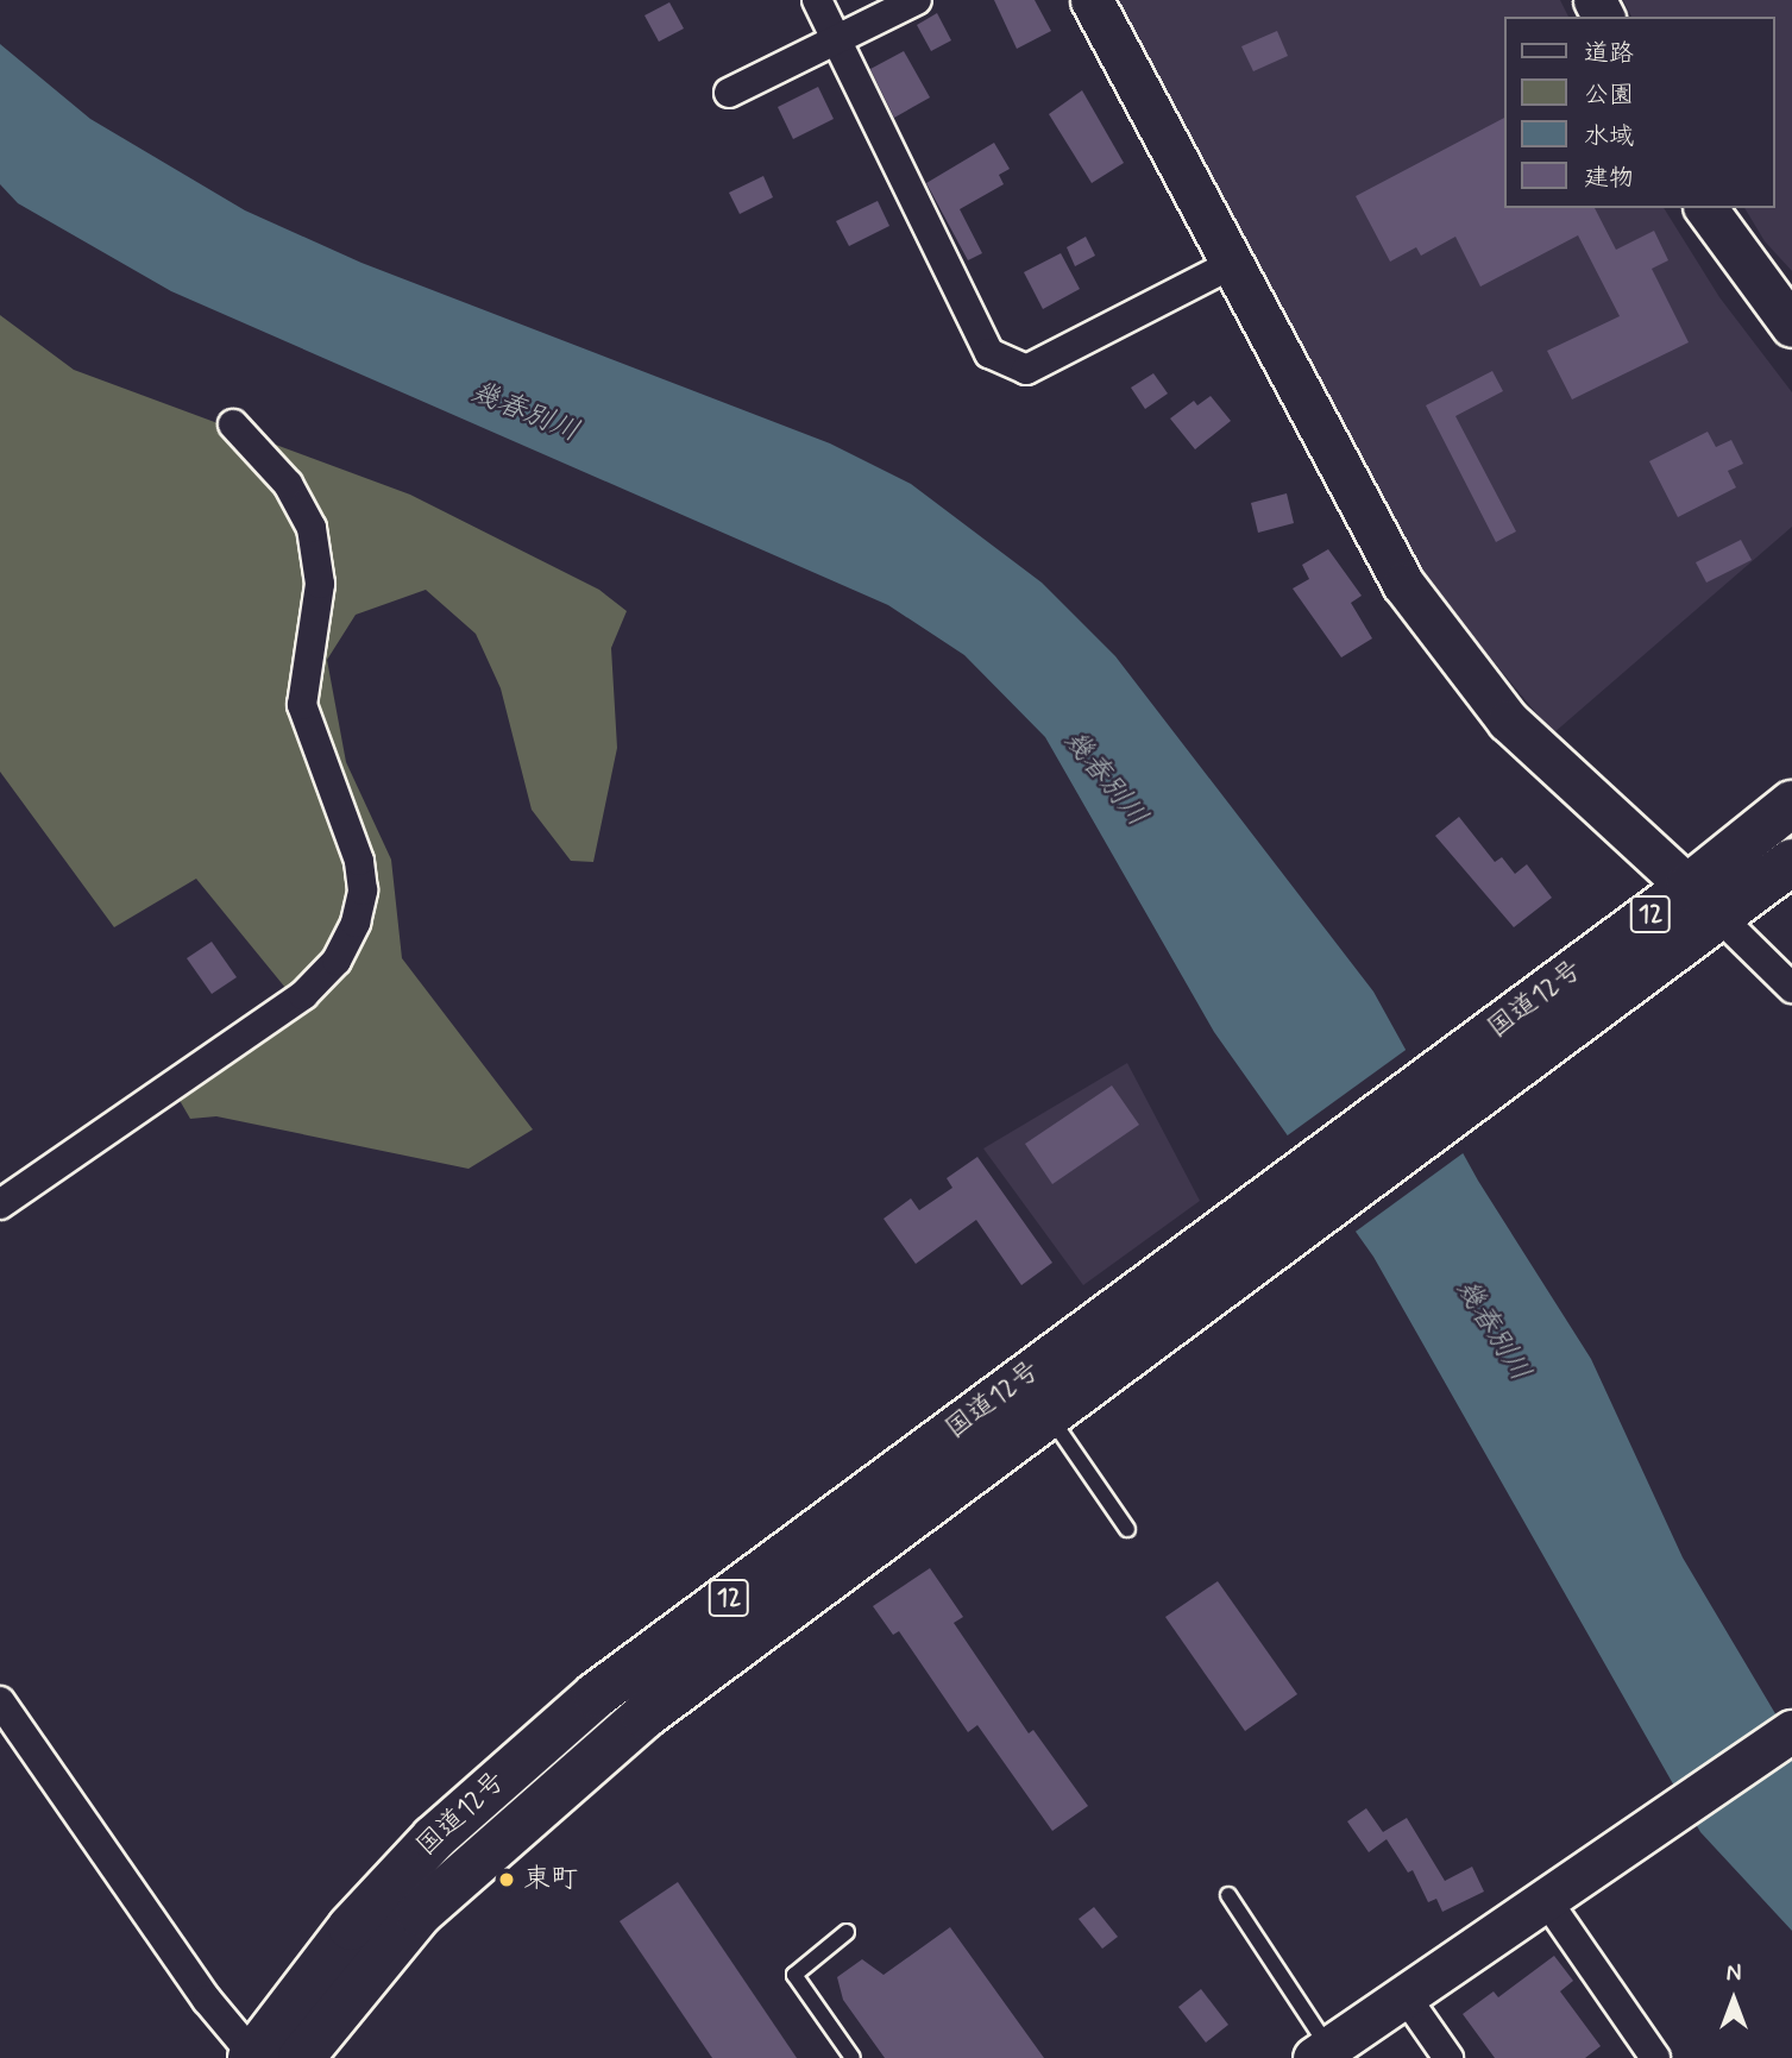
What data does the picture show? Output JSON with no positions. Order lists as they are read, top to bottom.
{
  "streets": {
    "highway": ["12", "国道12号"]
  },
  "water": ["幾春別川"],
  "places": ["東町"],
  "legend": [
    "道路",
    "公園",
    "水域",
    "建物"
  ],
  "north": "top"
}
